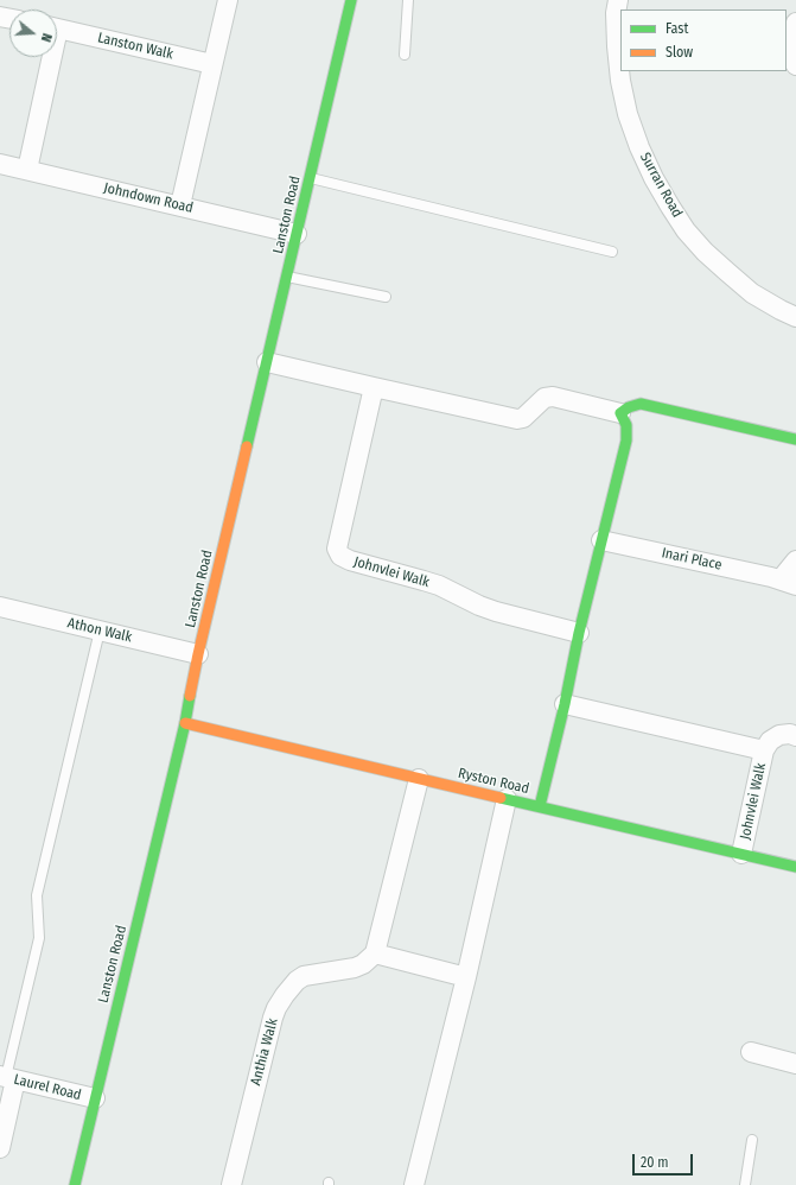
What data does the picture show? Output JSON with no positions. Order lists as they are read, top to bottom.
{
  "streets": {
    "street": [
      "Lanston Walk",
      "Surran Road",
      "Johndown Road",
      "Lanston Road",
      "Inari Place",
      "Johnvlei Walk",
      "Athon Walk",
      "Ryston Road",
      "Anthia Walk",
      "Laurel Road"
    ]
  },
  "crossings": [
    ["Lanston Walk", "Johndown Road"],
    ["Johndown Road", "Lanston Road"],
    ["Lanston Road", "Athon Walk"],
    ["Lanston Road", "Ryston Road"],
    ["Lanston Road", "Laurel Road"],
    ["Johnvlei Walk", "Ryston Road"]
  ],
  "legend": ["Fast", "Slow"],
  "scale_bar": "20 m",
  "north": "right"
}
